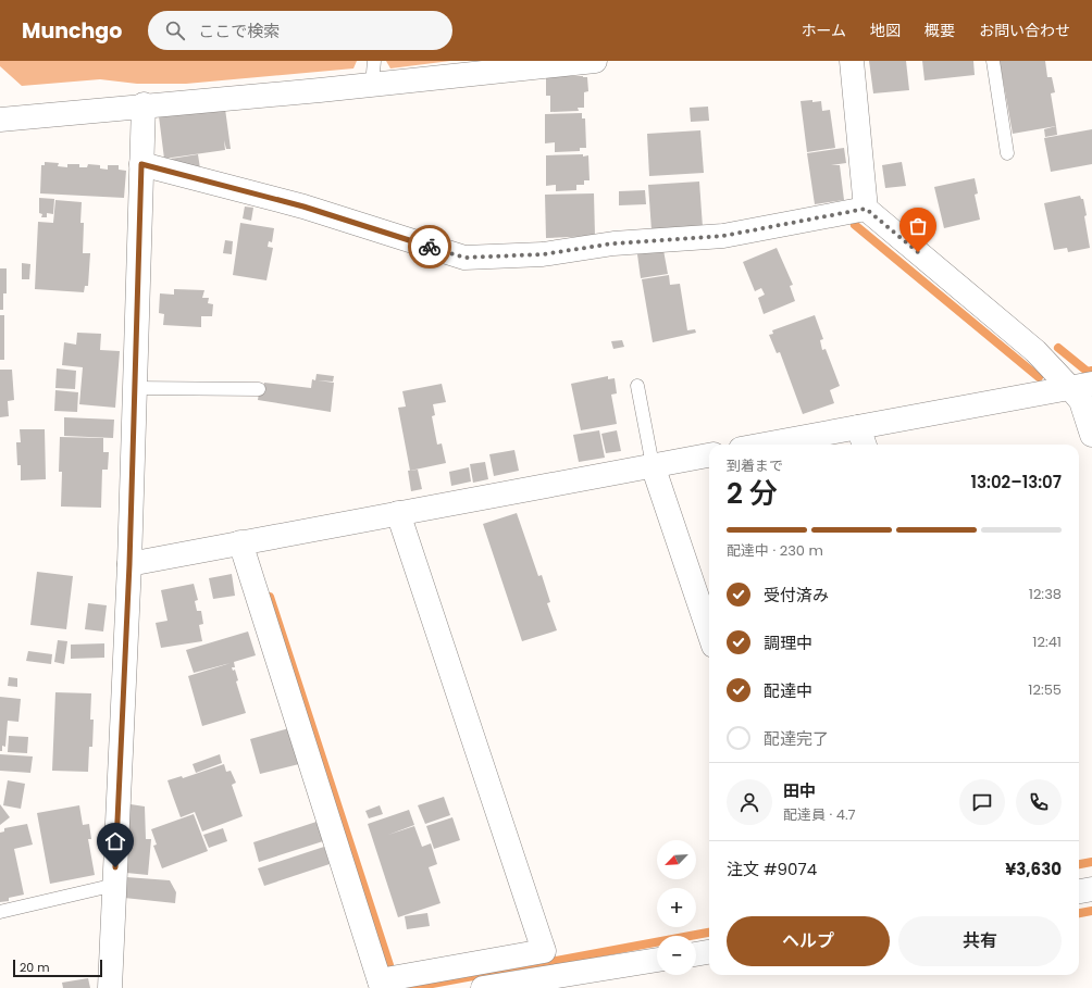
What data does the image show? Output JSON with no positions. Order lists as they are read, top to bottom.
{
  "scale_bar": "20 m",
  "north": "bottom left",
  "page": {
    "header": "Munchgo",
    "search": "ここで検索",
    "nav": [
      "ホーム",
      "地図",
      "概要",
      "お問い合わせ"
    ],
    "heading": ["2 分", "到着まで", "13:02–13:07"],
    "panel": [
      "田中",
      "配達員 · 4.7",
      "注文 #9074",
      "¥3,630"
    ],
    "bar": "配達中 · 230 m",
    "list": [
      ["受付済み", "12:38"],
      ["調理中", "12:41"],
      ["配達中", "12:55"],
      "配達完了"
    ],
    "map_buttons": ["+", "−"],
    "buttons": ["ヘルプ", "共有"],
    "scale": "20 m"
  }
}
